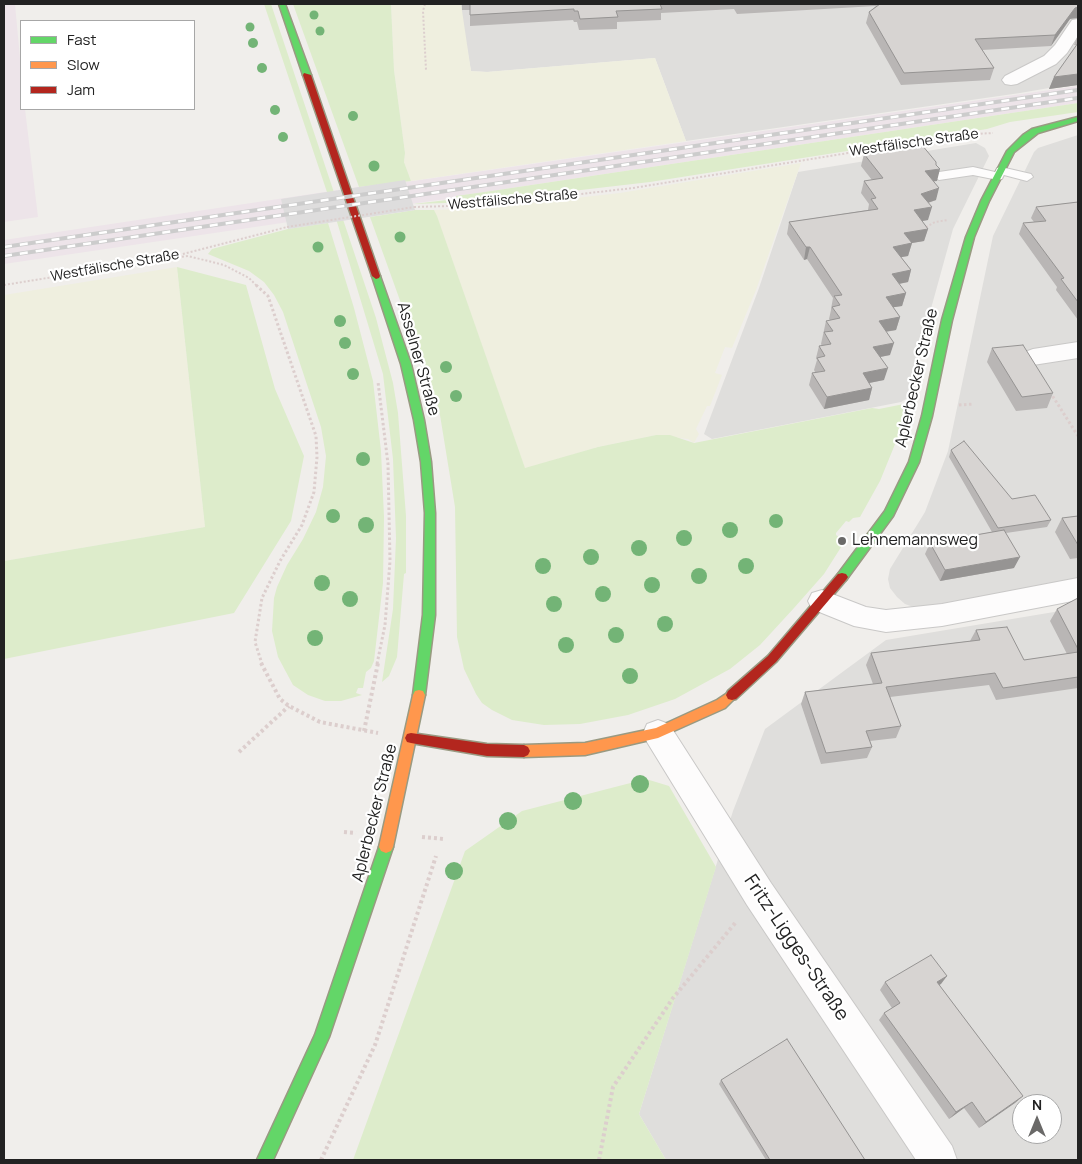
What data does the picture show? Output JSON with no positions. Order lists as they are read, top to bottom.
{
  "streets": {
    "main road": ["Asselner Straße", "Aplerbecker Straße"],
    "street": ["Fritz-Ligges-Straße"],
    "path": ["Westfälische Straße"]
  },
  "crossings": [
    ["Westfälische Straße", "Aplerbecker Straße"],
    ["Asselner Straße", "Aplerbecker Straße"],
    ["Aplerbecker Straße", "Fritz-Ligges-Straße"]
  ],
  "places": ["Lehnemannsweg"],
  "legend": ["Fast", "Slow", "Jam"],
  "north": "top"
}
